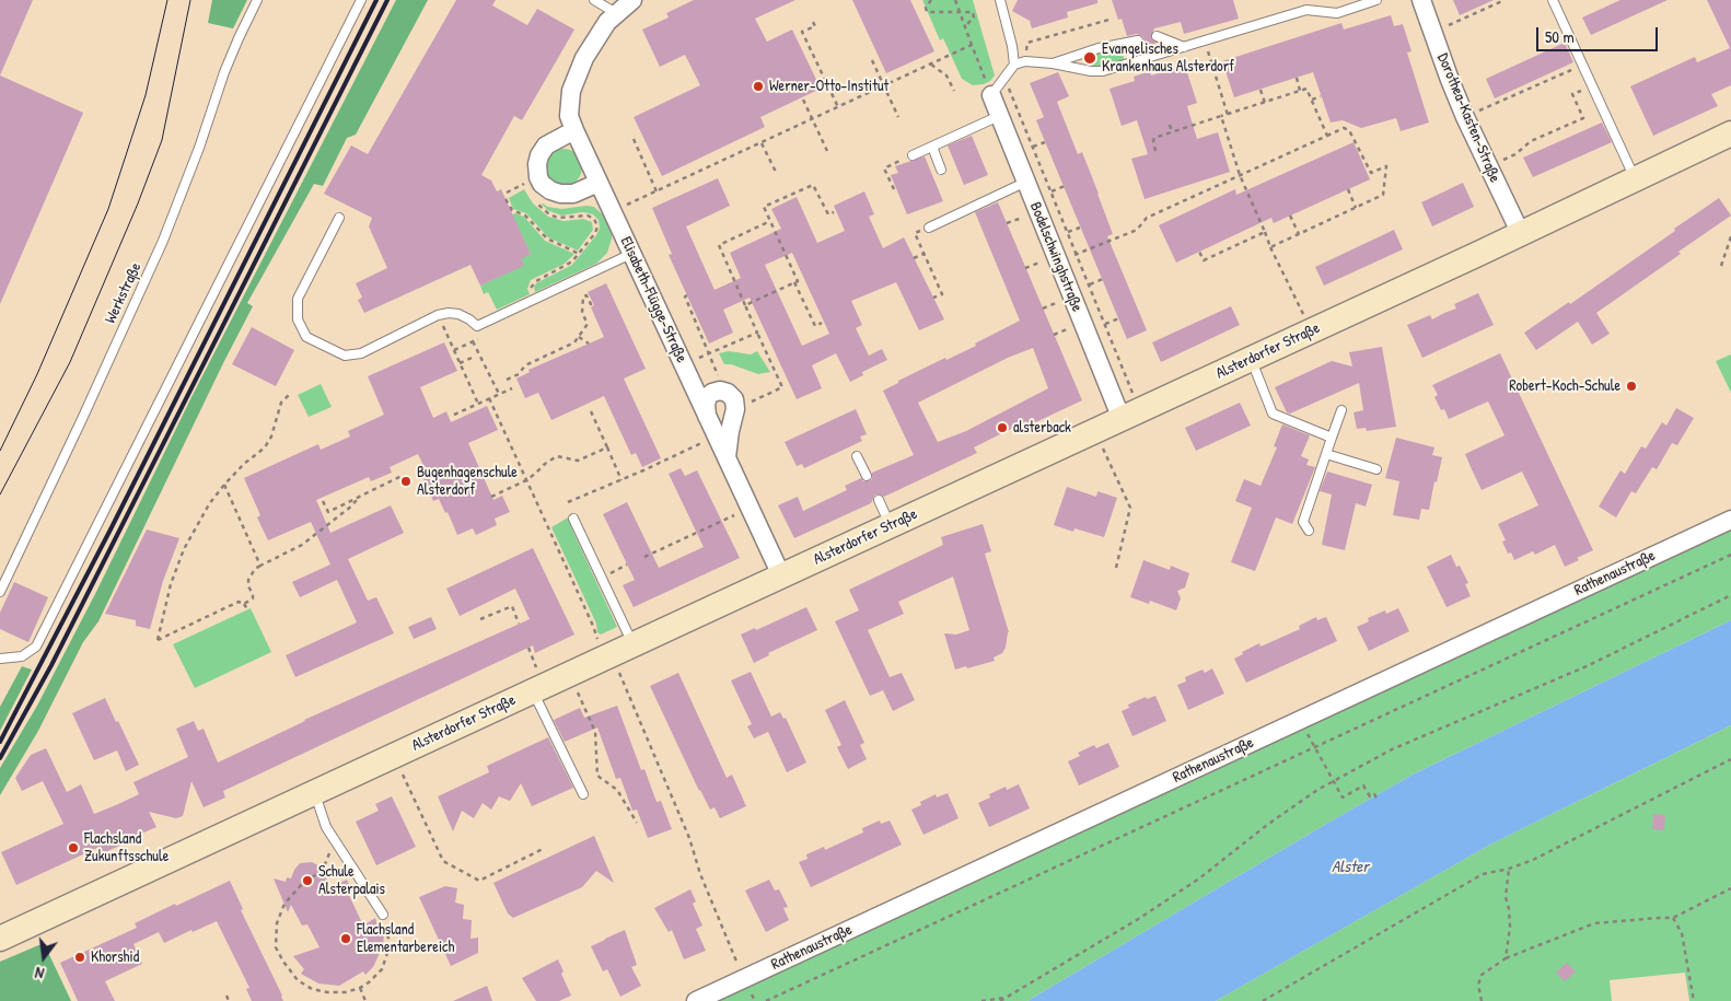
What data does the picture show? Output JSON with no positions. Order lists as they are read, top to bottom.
{
  "streets": {
    "street": [
      "Dorothea-Kasten-Straße",
      "Bodelschwinghstraße",
      "Elisabeth-Flügge-Straße",
      "Alsterdorfer Straße",
      "Rathenaustraße"
    ],
    "lane": ["Werkstraße"]
  },
  "crossings": [
    ["Dorothea-Kasten-Straße", "Alsterdorfer Straße"],
    ["Bodelschwinghstraße", "Alsterdorfer Straße"],
    ["Elisabeth-Flügge-Straße", "Alsterdorfer Straße"]
  ],
  "water": ["Alster"],
  "places": [
    "Evangelisches Krankenhaus Alsterdorf",
    "Werner-Otto-Institut",
    "Robert-Koch-Schule",
    "alsterback",
    "Bugenhagenschule Alsterdorf",
    "Flachsland Zukunftsschule",
    "Schule Alsterpalais",
    "Flachsland Elementarbereich",
    "Khorshid"
  ],
  "scale_bar": "50 m",
  "north": "bottom"
}
